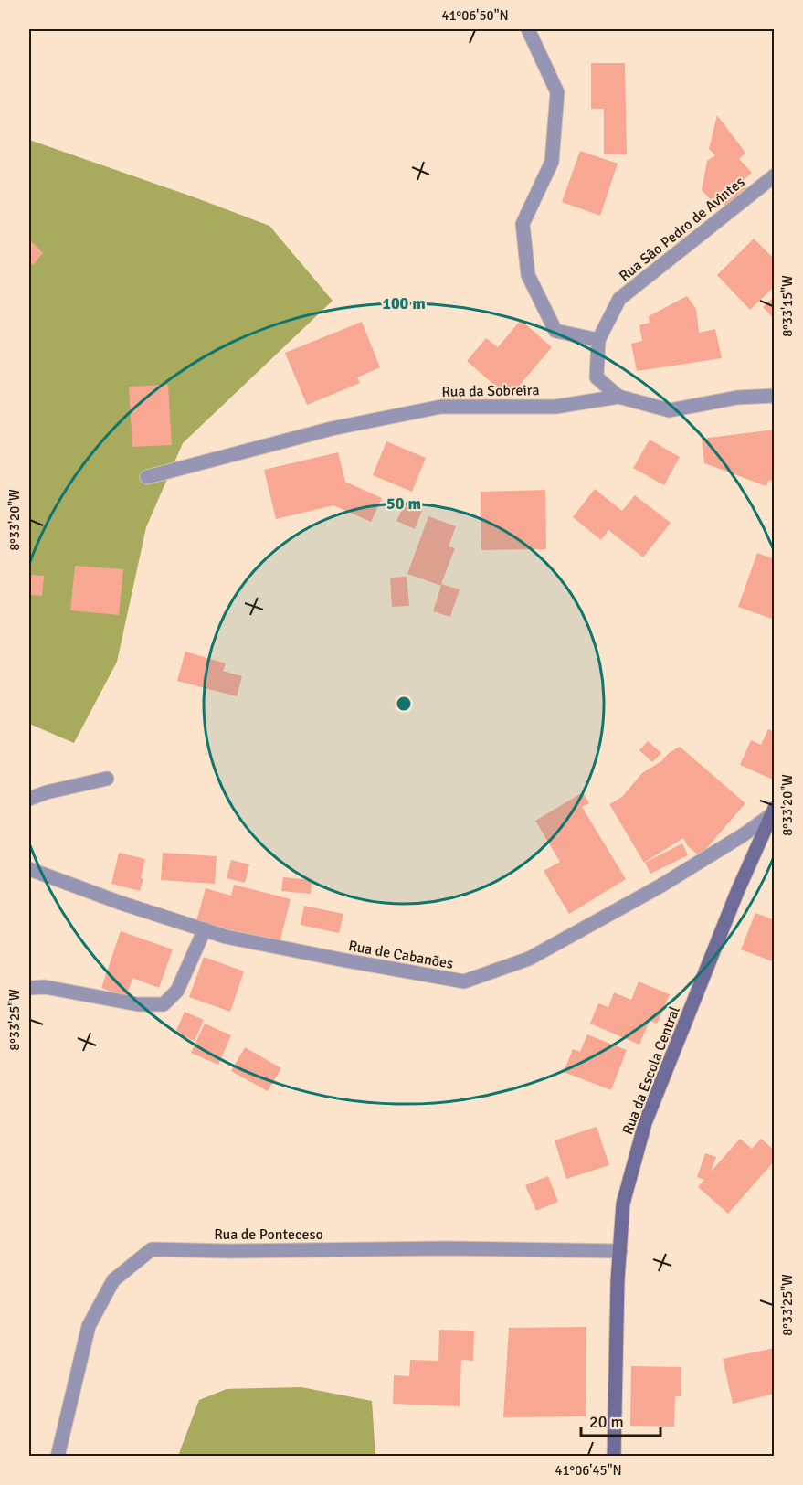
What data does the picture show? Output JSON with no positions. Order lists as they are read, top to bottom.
{
  "streets": {
    "street": [
      "Rua São Pedro de Avintes",
      "Rua da Sobreira",
      "Rua de Cabanões",
      "Rua da Escola Central",
      "Rua de Ponteceso"
    ]
  },
  "crossings": [
    ["Rua São Pedro de Avintes", "Rua da Sobreira"],
    ["Rua de Cabanões", "Rua da Escola Central"],
    ["Rua da Escola Central", "Rua de Ponteceso"]
  ],
  "scale_bar": "20 m",
  "coordinates": [
    "41°06'50\"N",
    "8°33'15\"W",
    "8°33'20\"W",
    "8°33'25\"W",
    "41°06'45\"N"
  ],
  "rings": ["100 m", "50 m"]
}
